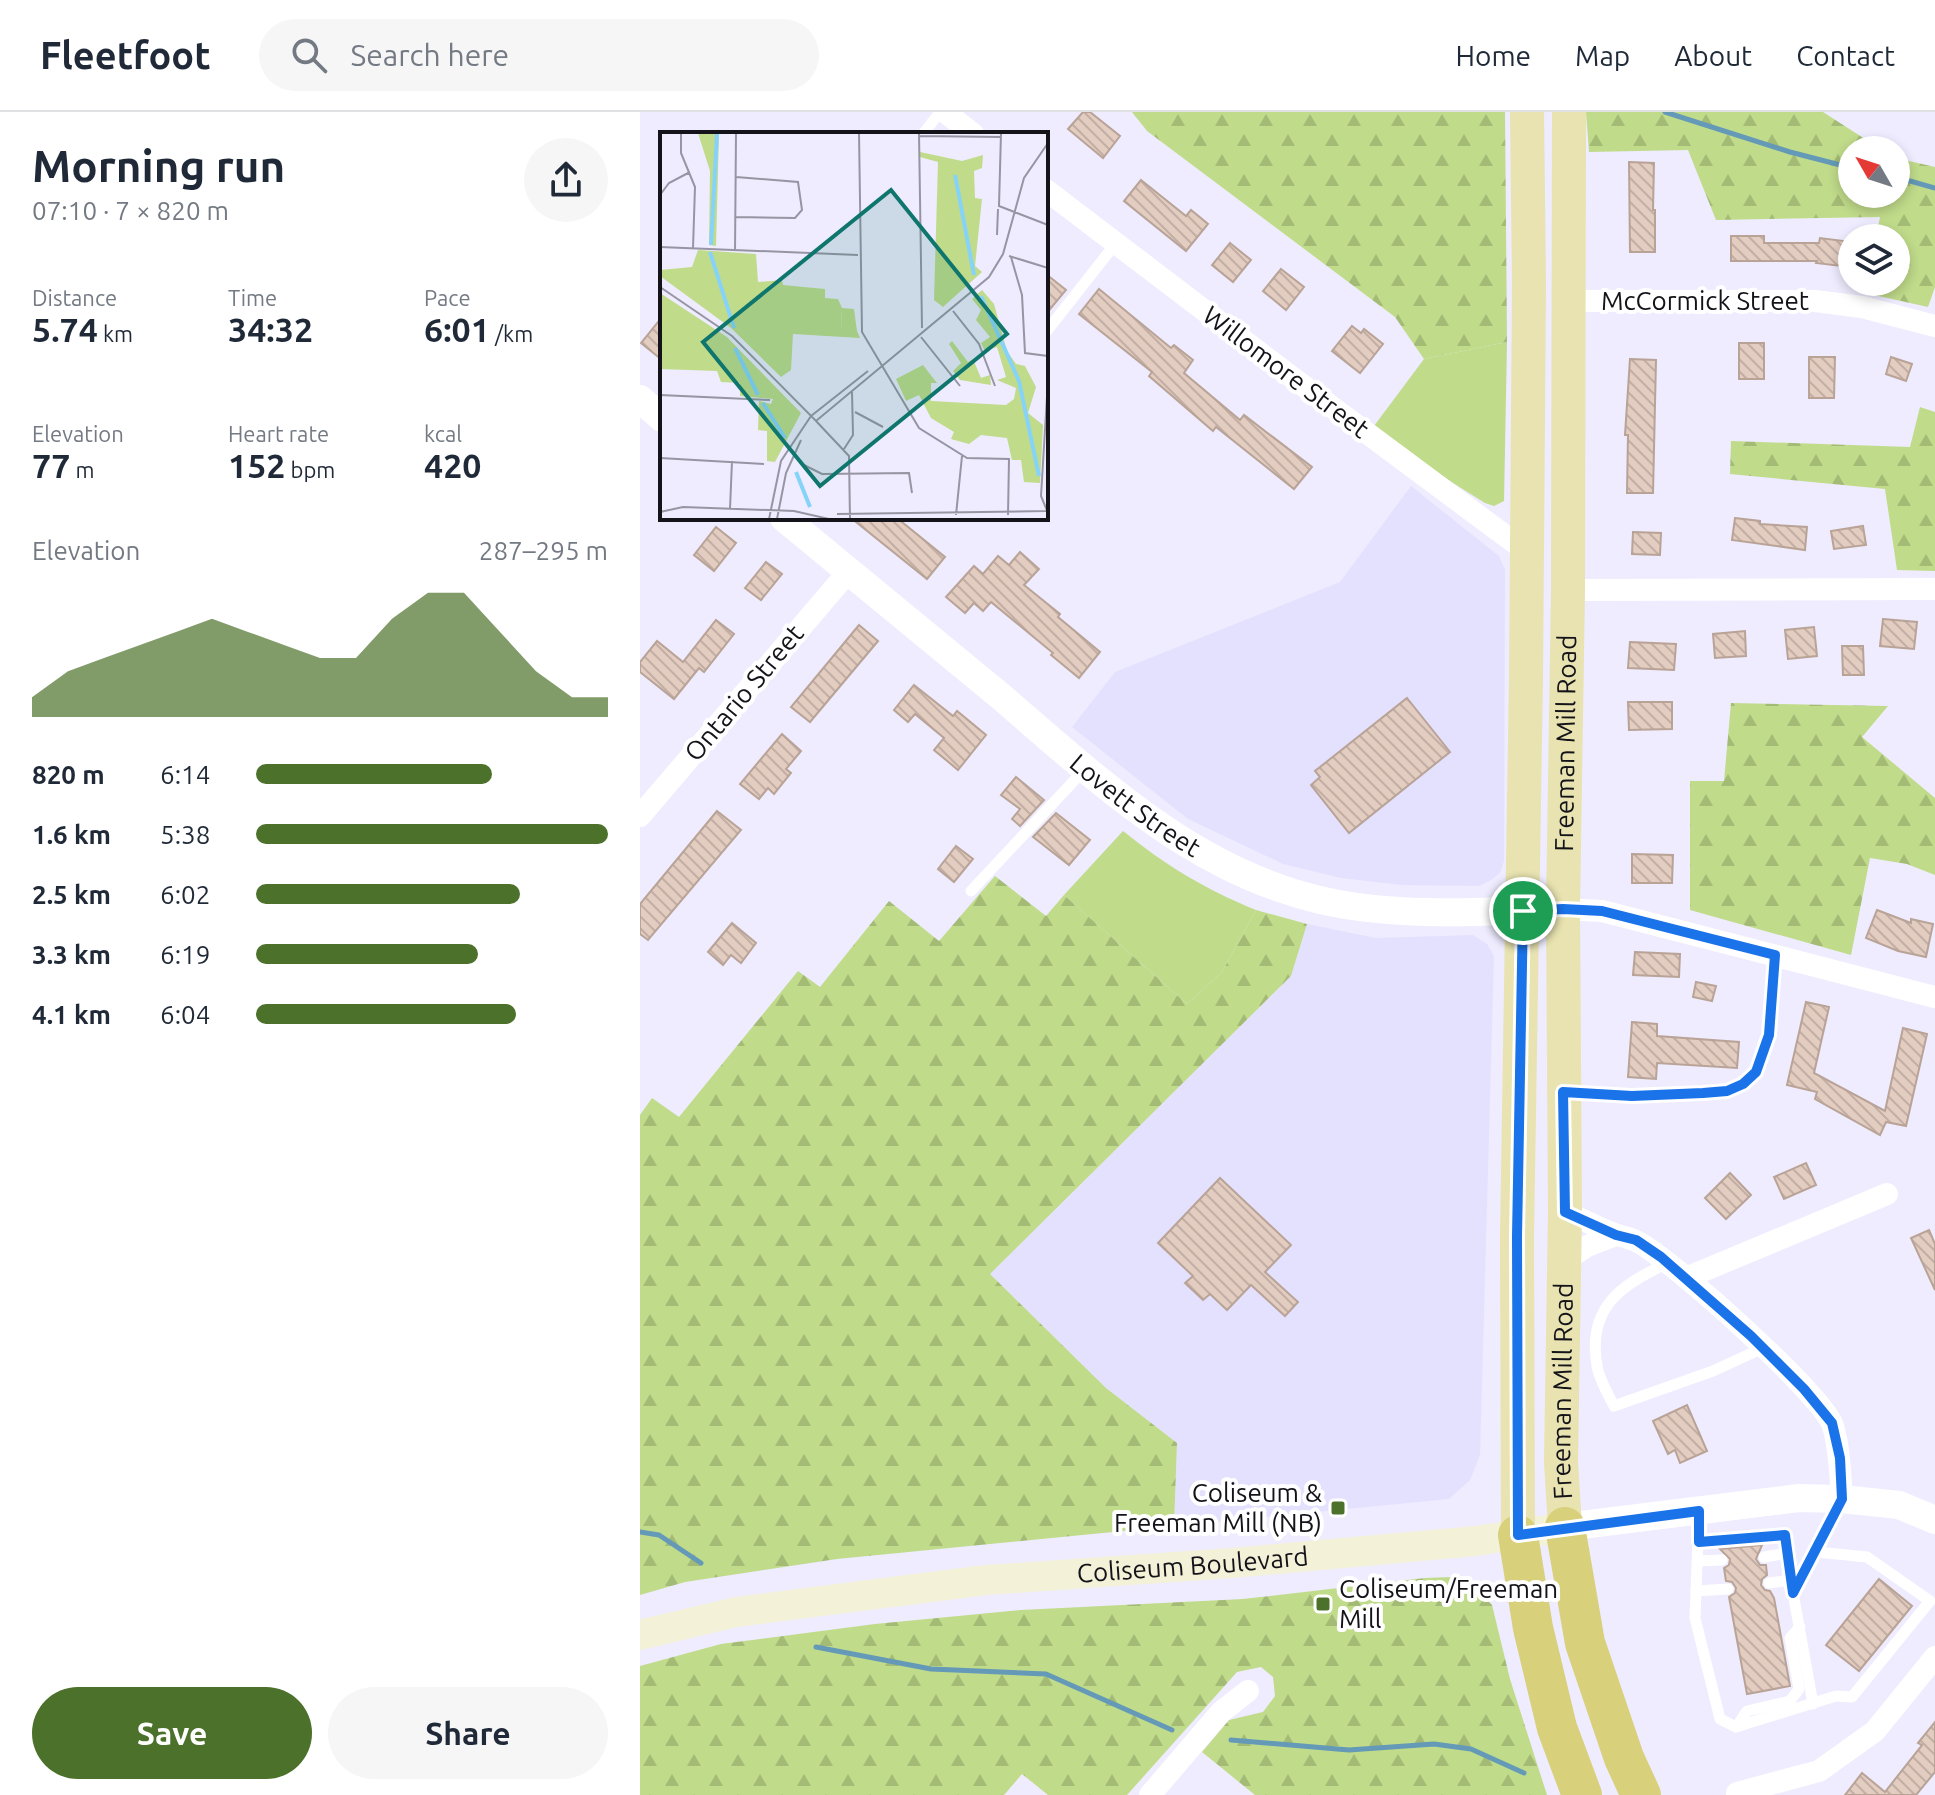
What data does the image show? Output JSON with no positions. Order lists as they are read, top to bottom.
{
  "streets": {
    "highway": ["Freeman Mill Road"],
    "main road": ["Coliseum Boulevard"],
    "street": [
      "McCormick Street",
      "Willomore Street",
      "Ontario Street",
      "Lovett Street"
    ]
  },
  "crossings": [
    ["McCormick Street", "Freeman Mill Road"],
    ["Willomore Street", "Freeman Mill Road"],
    ["Ontario Street", "Lovett Street"],
    ["Freeman Mill Road", "Lovett Street"],
    ["Freeman Mill Road", "Coliseum Boulevard"]
  ],
  "places": {
    "transit": ["Coliseum & Freeman Mill (NB)", "Coliseum/Freeman Mill"]
  },
  "north": "top left",
  "page": {
    "header": "Fleetfoot",
    "search": "Search here",
    "nav": [
      "Home",
      "Map",
      "About",
      "Contact"
    ],
    "heading": ["Morning run", "07:10 · 7 × 820 m"],
    "stats": [
      ["Distance", "5.74 km"],
      ["Time", "34:32"],
      ["Pace", "6:01 /km"],
      ["Elevation", "77 m"],
      ["Heart rate", "152 bpm"],
      ["kcal", "420"]
    ],
    "chart": ["Elevation", "287–295 m"],
    "list": [
      {
        "name": "820 m",
        "note": "6:14"
      },
      {
        "name": "1.6 km",
        "note": "5:38"
      },
      {
        "name": "2.5 km",
        "note": "6:02"
      },
      {
        "name": "3.3 km",
        "note": "6:19"
      },
      {
        "name": "4.1 km",
        "note": "6:04"
      }
    ],
    "buttons": ["Save", "Share"]
  }
}
